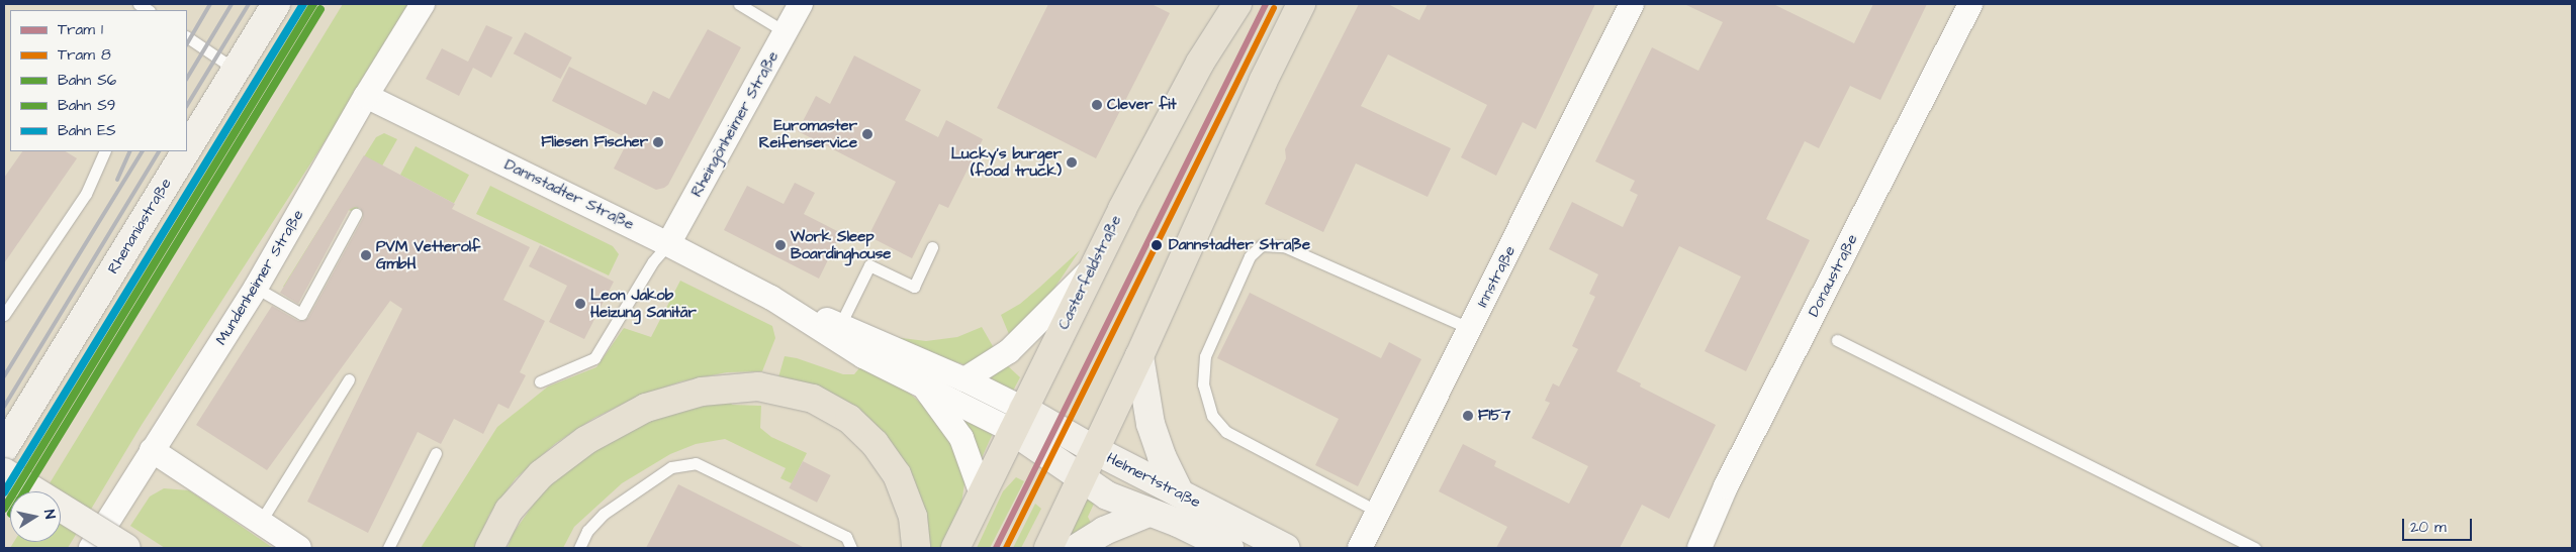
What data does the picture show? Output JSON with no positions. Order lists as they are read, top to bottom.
{
  "streets": {
    "main road": ["Casterfeldstraße"],
    "street": [
      "Rheingönheimer Straße",
      "Dannstadter Straße",
      "Rhenaniastraße",
      "Donaustraße",
      "Innstraße",
      "Mundenheimer Straße",
      "Helmertstraße"
    ]
  },
  "crossings": [
    ["Rheingönheimer Straße", "Dannstadter Straße"],
    ["Dannstadter Straße", "Casterfeldstraße"],
    ["Dannstadter Straße", "Mundenheimer Straße"],
    ["Dannstadter Straße", "Helmertstraße"],
    ["Casterfeldstraße", "Helmertstraße"]
  ],
  "places": [
    "Clever fit",
    "Euromaster Reifenservice",
    "Fliesen Fischer",
    "Lucky's burger (food truck)",
    "Work Sleep Boardinghouse",
    "Dannstadter Straße",
    "PVM Vetterolf GmbH",
    "Leon Jakob Heizung Sanitär",
    "F157"
  ],
  "lines": [
    "tram line 1",
    "rail line S6",
    "rail line ES",
    "tram line 8",
    "rail line S9"
  ],
  "legend": [
    "Tram 1",
    "Tram 8",
    "Bahn S6",
    "Bahn S9",
    "Bahn ES"
  ],
  "scale_bar": "20 m",
  "north": "right"
}
